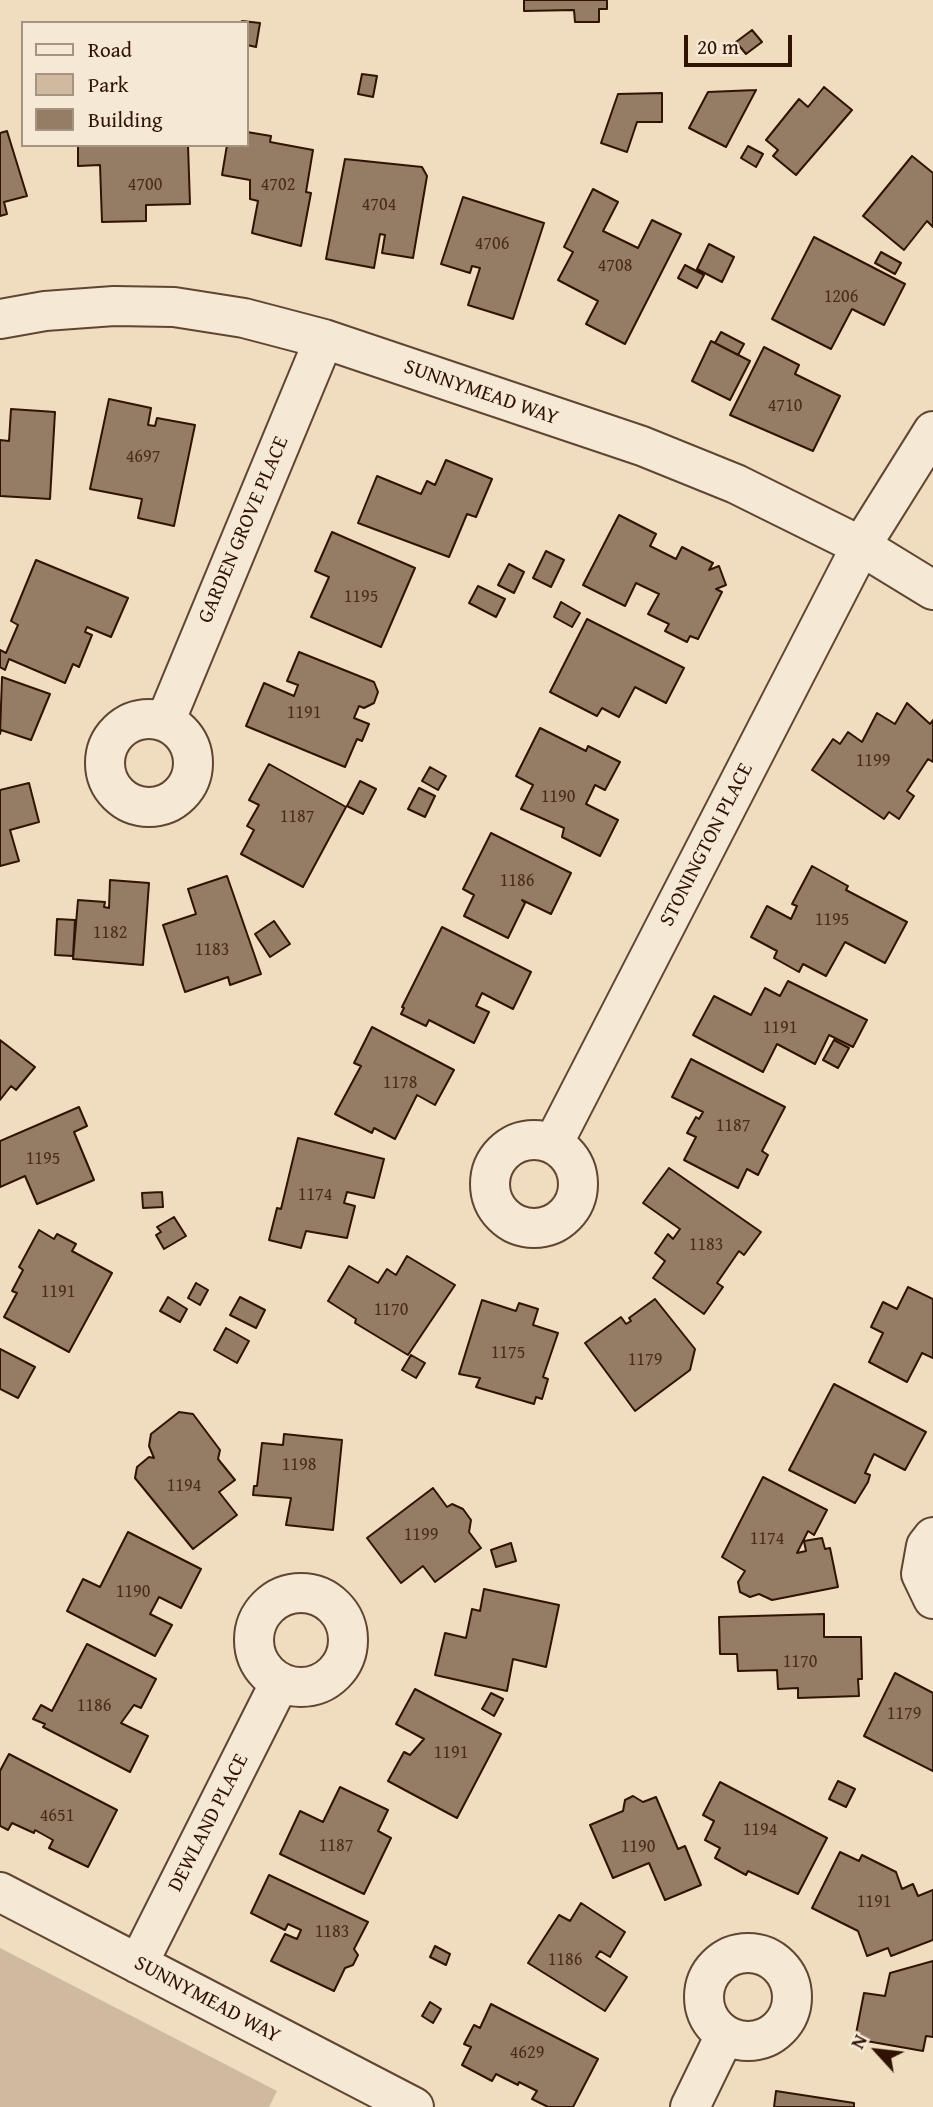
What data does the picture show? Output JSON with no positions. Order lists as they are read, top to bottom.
{
  "streets": {
    "street": [
      "SUNNYMEAD WAY",
      "GARDEN GROVE PLACE",
      "STONINGTON PLACE",
      "DEWLAND PLACE"
    ]
  },
  "crossings": [
    ["SUNNYMEAD WAY", "GARDEN GROVE PLACE"],
    ["SUNNYMEAD WAY", "STONINGTON PLACE"],
    ["SUNNYMEAD WAY", "DEWLAND PLACE"]
  ],
  "house_numbers": [
    "4700",
    "4702",
    "4704",
    "4706",
    "4708",
    "1206",
    "4710",
    "4697",
    "1195",
    "1191",
    "1199",
    "1190",
    "1187",
    "1186",
    "1195",
    "1182",
    "1183",
    "1191",
    "1178",
    "1187",
    "1195",
    "1174",
    "1183",
    "1191",
    "1170",
    "1175",
    "1179",
    "1198",
    "1194",
    "1199",
    "1174",
    "1190",
    "1170",
    "1186",
    "1179",
    "1191",
    "4651",
    "1194",
    "1187",
    "1190",
    "1191",
    "1183",
    "1186",
    "4629"
  ],
  "legend": ["Road", "Park", "Building"],
  "scale_bar": "20 m",
  "north": "top left"
}
